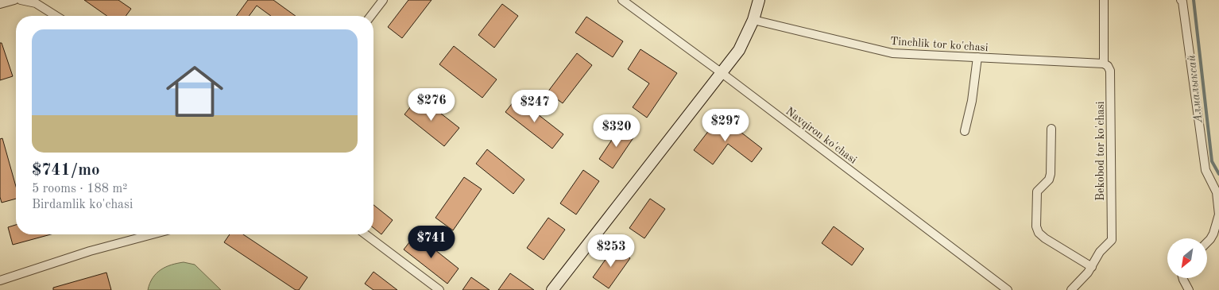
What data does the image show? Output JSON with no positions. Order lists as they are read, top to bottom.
{
  "streets": {
    "street": ["Tinchlik tor ko'chasi", "Navqiron ko'chasi", "Bekobod tor ko'chasi"]
  },
  "crossings": [
    ["Tinchlik tor ko'chasi", "Bekobod tor ko'chasi"]
  ],
  "water": ["Алмалыксай"],
  "north": "bottom left",
  "page": {
    "list": [
      {
        "name": "$741/mo",
        "note": "5 rooms · 188 m² · Birdamlik ko'chasi"
      }
    ],
    "price": [
      "$276",
      "$247",
      "$297",
      "$320",
      "$741",
      "$253"
    ]
  }
}
